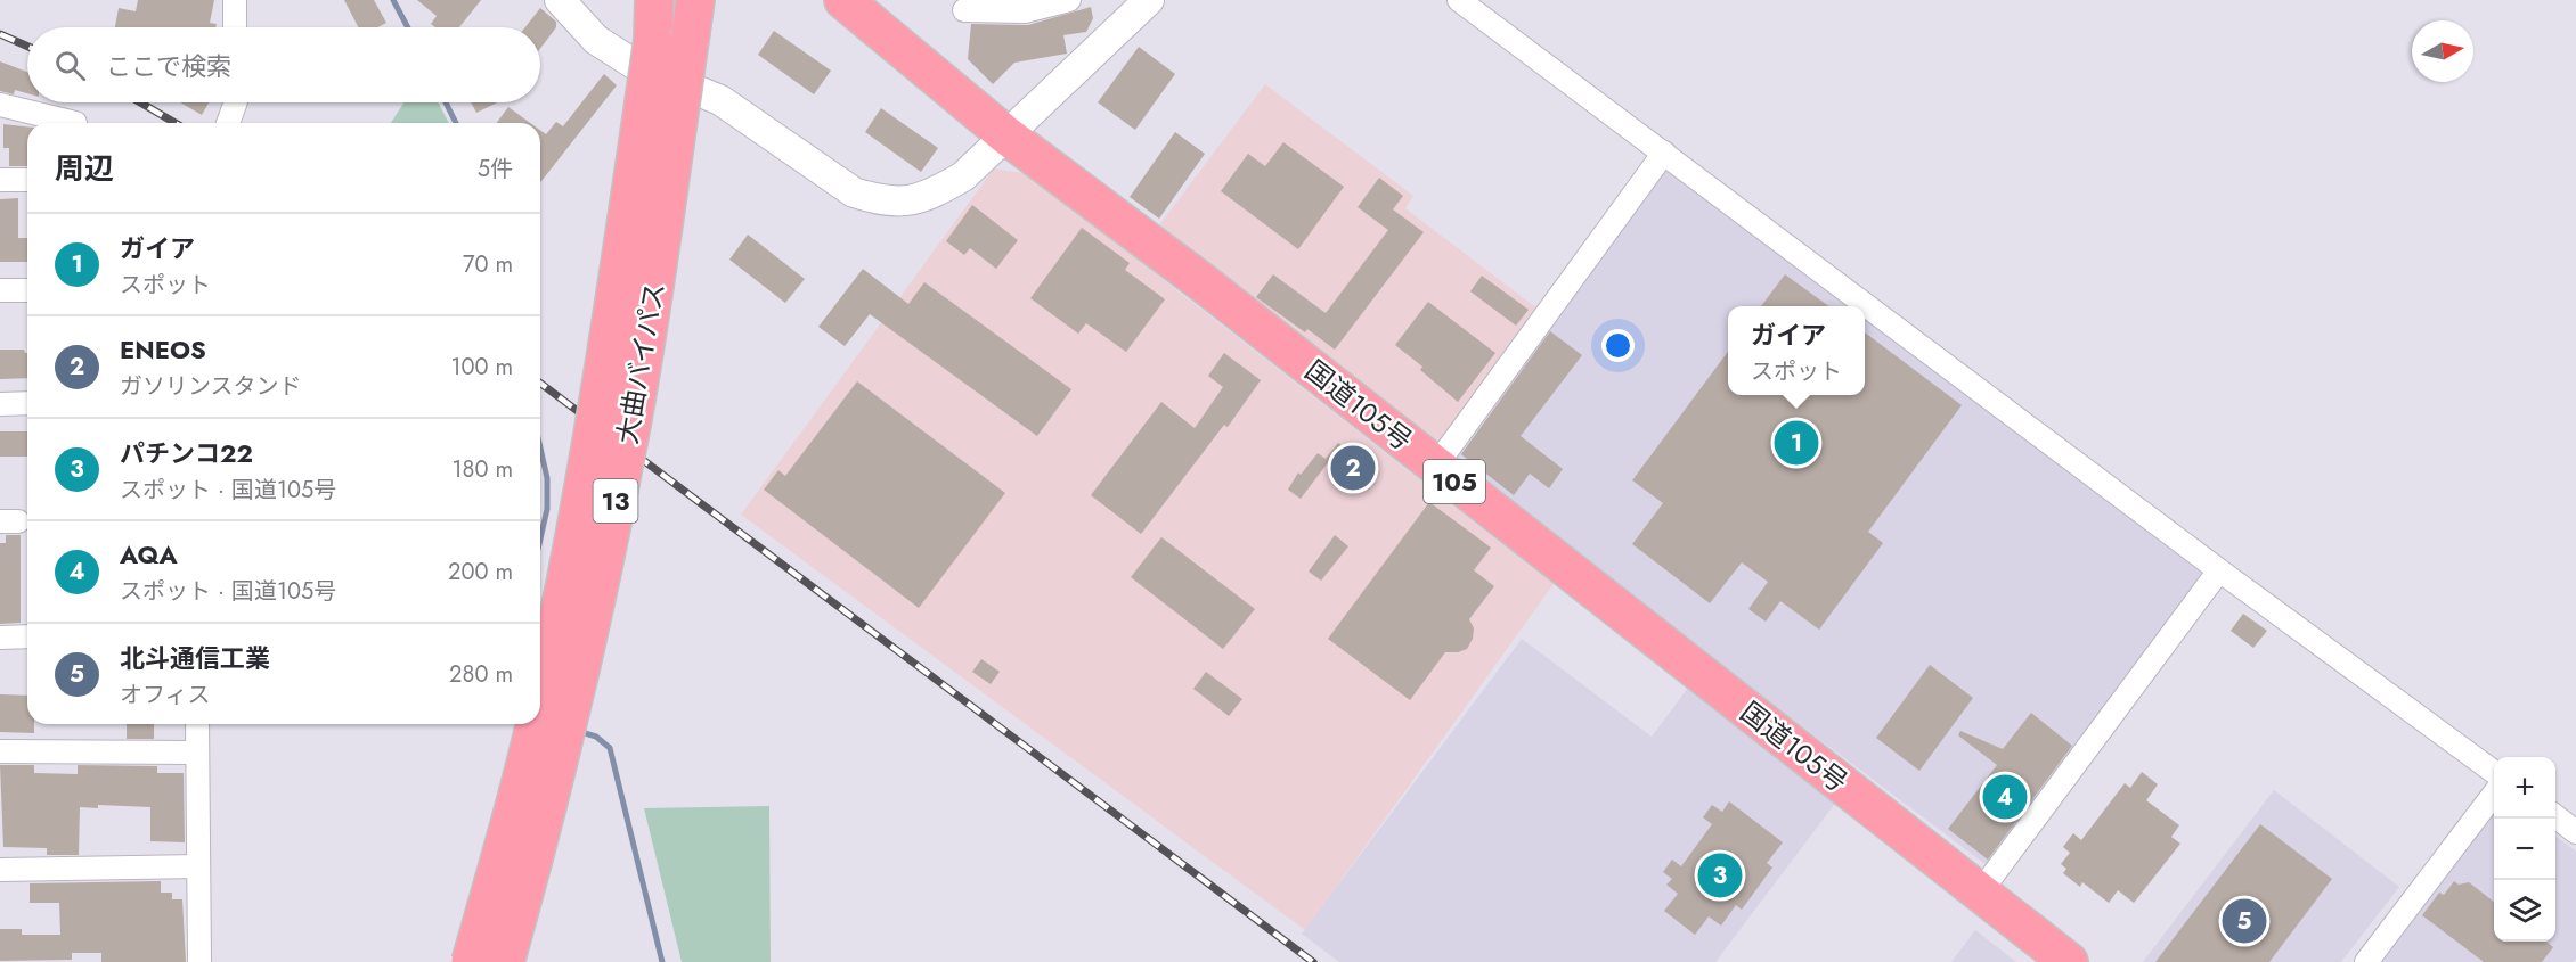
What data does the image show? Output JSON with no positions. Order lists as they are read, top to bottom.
{
  "streets": {
    "highway": [
      "大曲バイパス",
      "国道105号",
      "105",
      "13"
    ]
  },
  "north": "right",
  "page": {
    "search": "ここで検索",
    "heading": ["周辺", "5件"],
    "list": [
      {
        "mark": "1",
        "name": "ガイア",
        "note": "スポット",
        "value": "70 m"
      },
      {
        "mark": "2",
        "name": "ENEOS",
        "note": "ガソリンスタンド",
        "value": "100 m"
      },
      {
        "mark": "3",
        "name": "パチンコ22",
        "note": "スポット · 国道105号",
        "value": "180 m"
      },
      {
        "mark": "4",
        "name": "AQA",
        "note": "スポット · 国道105号",
        "value": "200 m"
      },
      {
        "mark": "5",
        "name": "北斗通信工業",
        "note": "オフィス",
        "value": "280 m"
      }
    ],
    "popup": ["ガイア", "スポット"],
    "pins": [
      "1",
      "2",
      "4",
      "3",
      "5"
    ],
    "map_buttons": ["+", "−"]
  }
}
